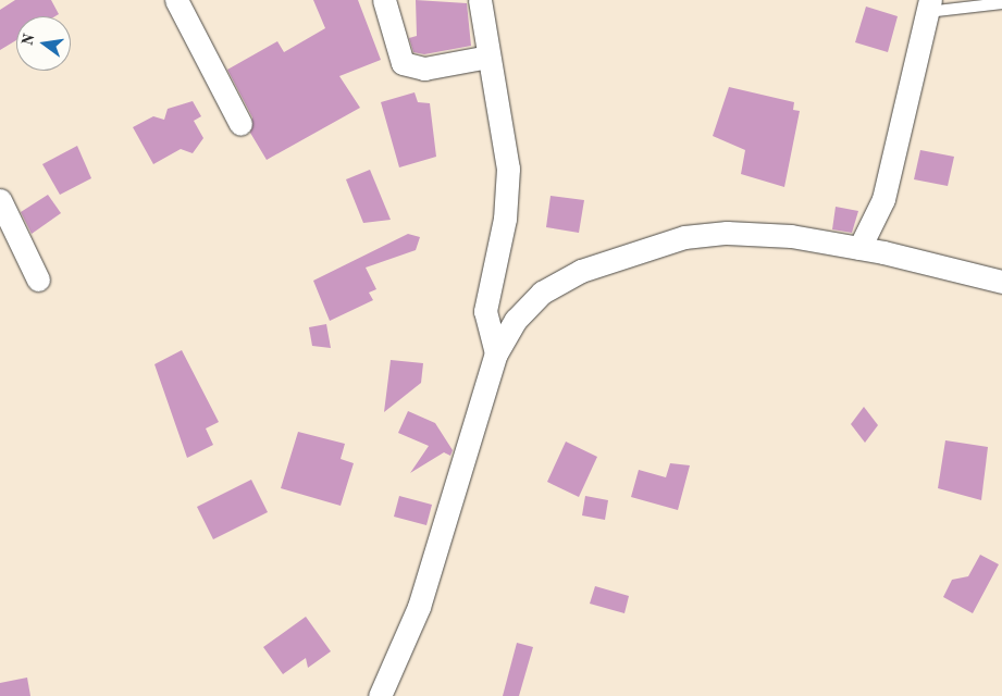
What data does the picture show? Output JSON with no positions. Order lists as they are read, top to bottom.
{
  "north": "left"
}
